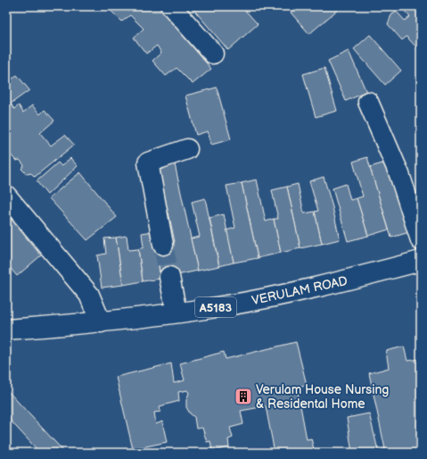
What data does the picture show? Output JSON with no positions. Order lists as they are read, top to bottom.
{
  "streets": {
    "main road": ["VERULAM ROAD", "A5183"]
  },
  "places": {
    "building": ["Verulam House Nursing & Residental Home"]
  }
}
